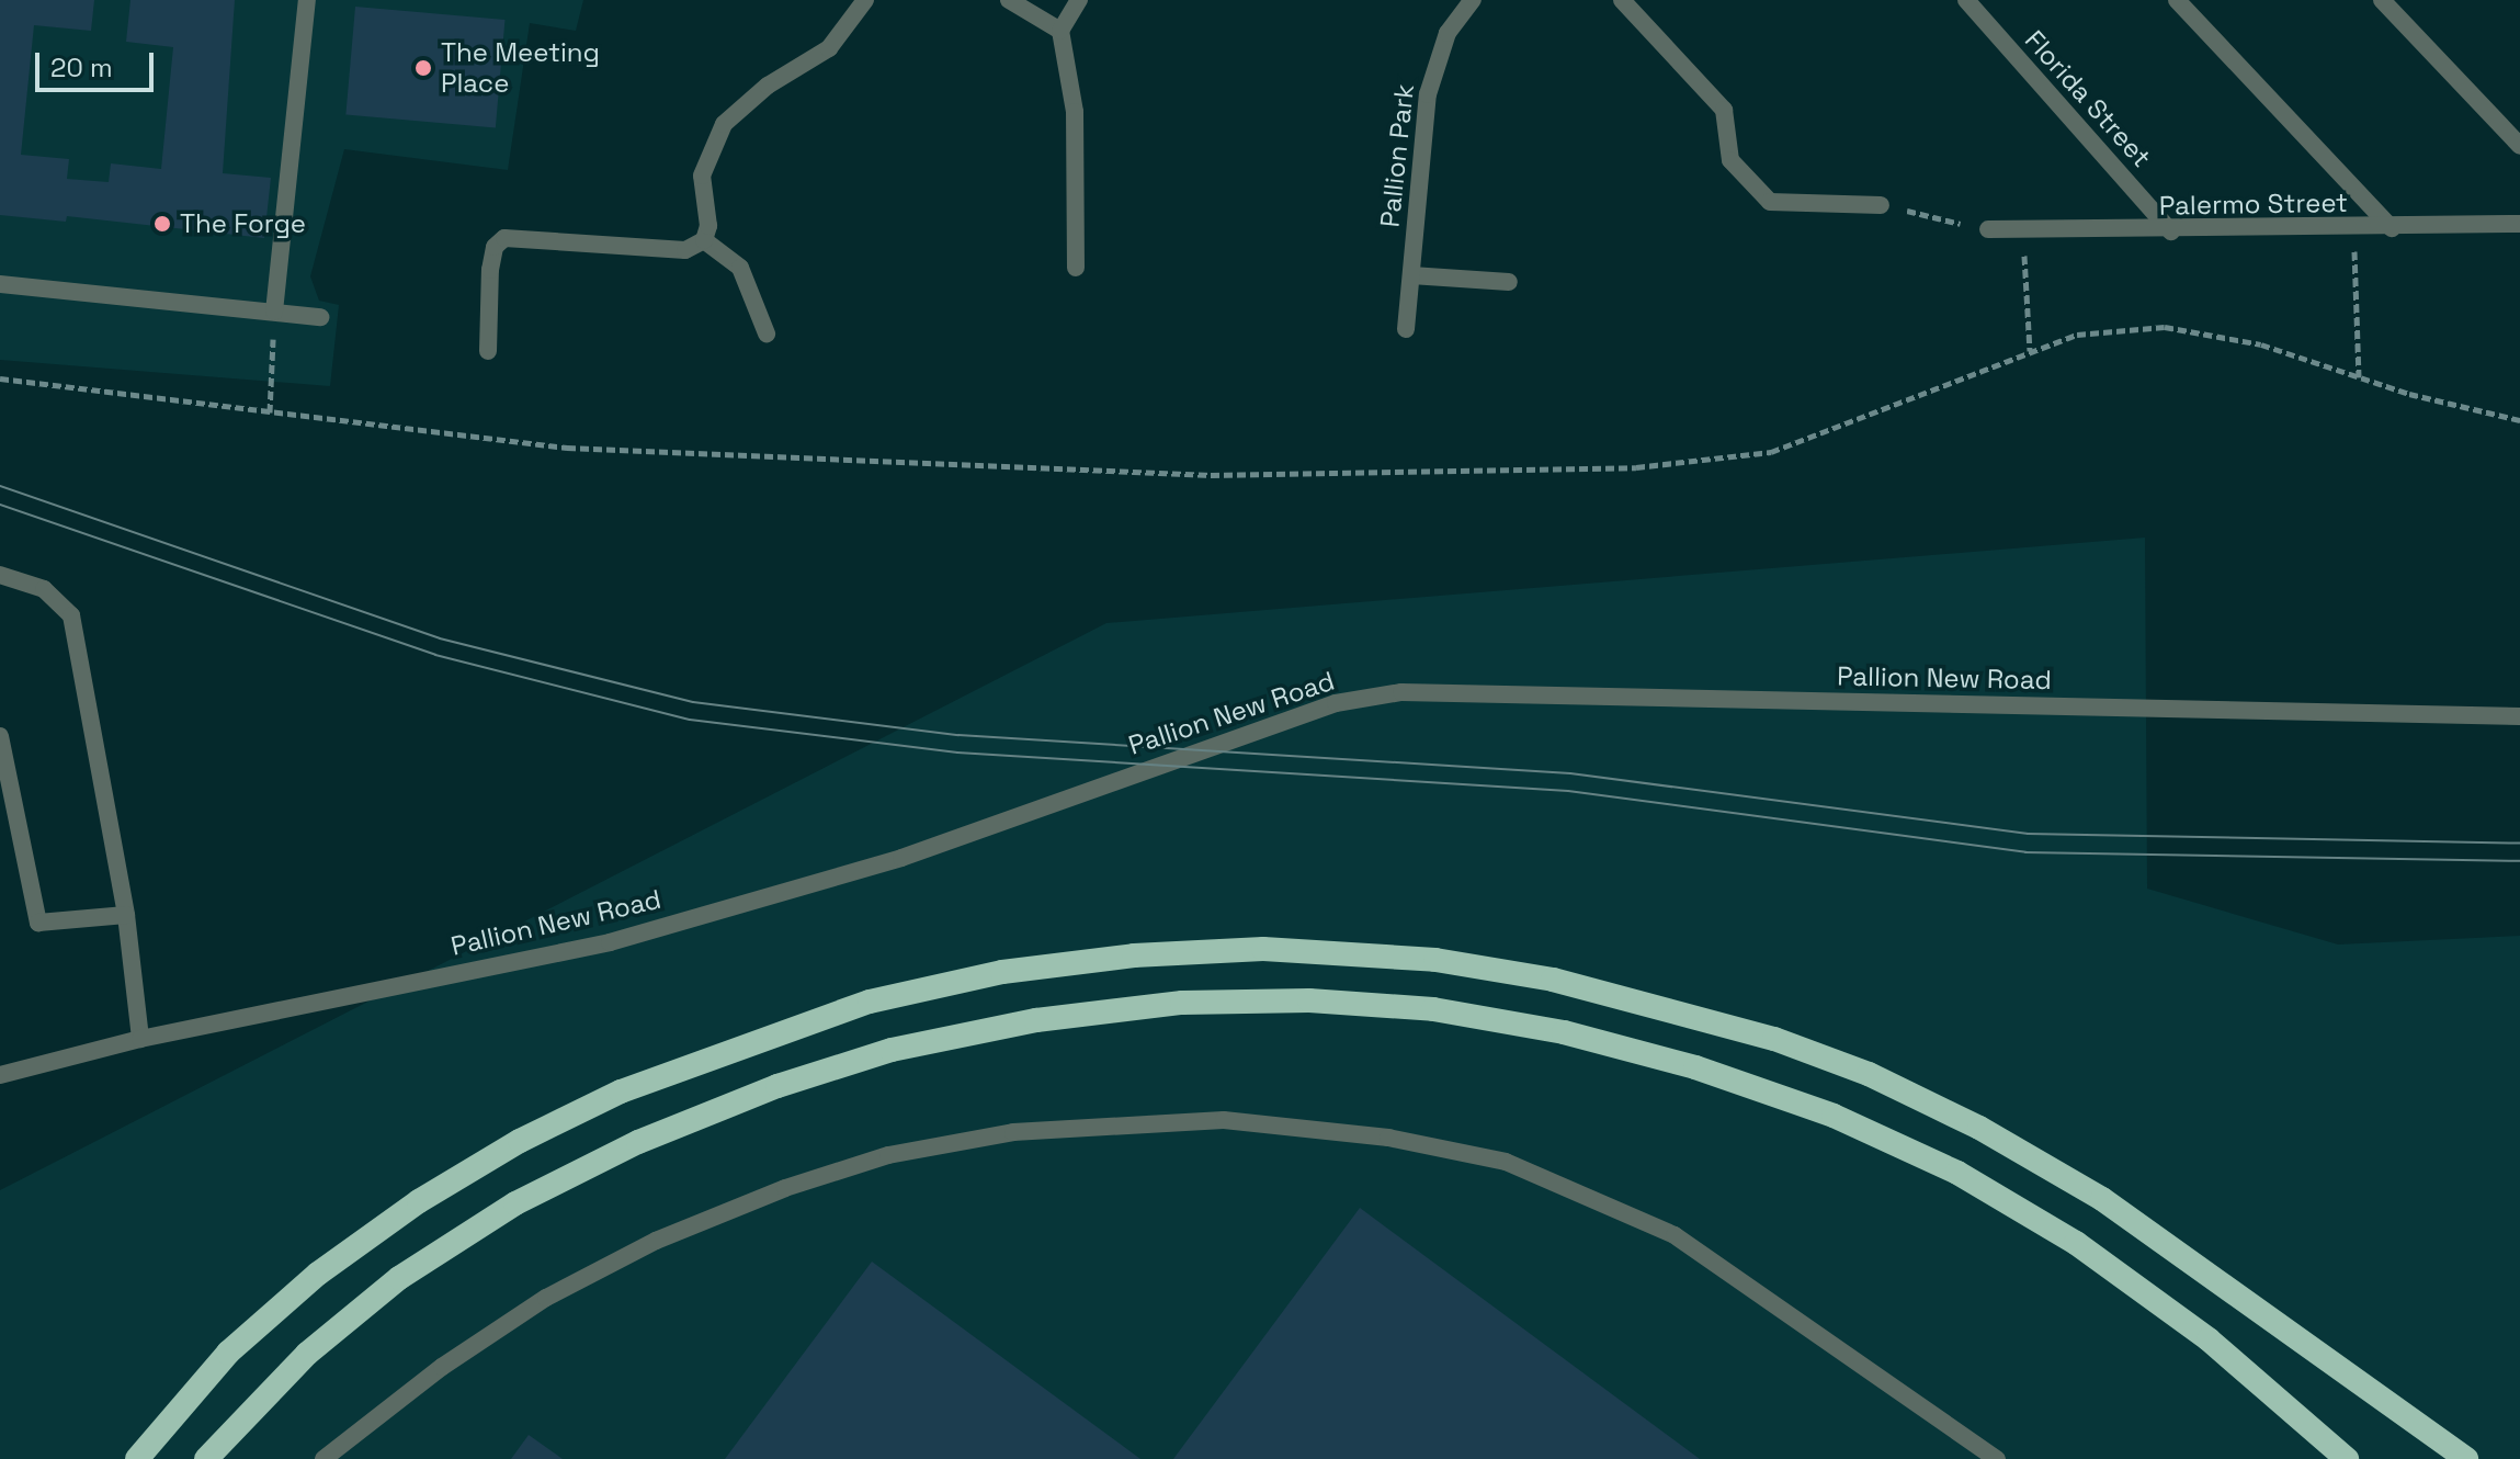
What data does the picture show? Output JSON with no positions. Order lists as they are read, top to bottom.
{
  "streets": {
    "street": [
      "Florida Street",
      "Pallion Park",
      "Palermo Street",
      "Pallion New Road"
    ]
  },
  "crossings": [
    ["Florida Street", "Palermo Street"]
  ],
  "places": ["The Meeting Place", "The Forge"],
  "scale_bar": "20 m"
}
